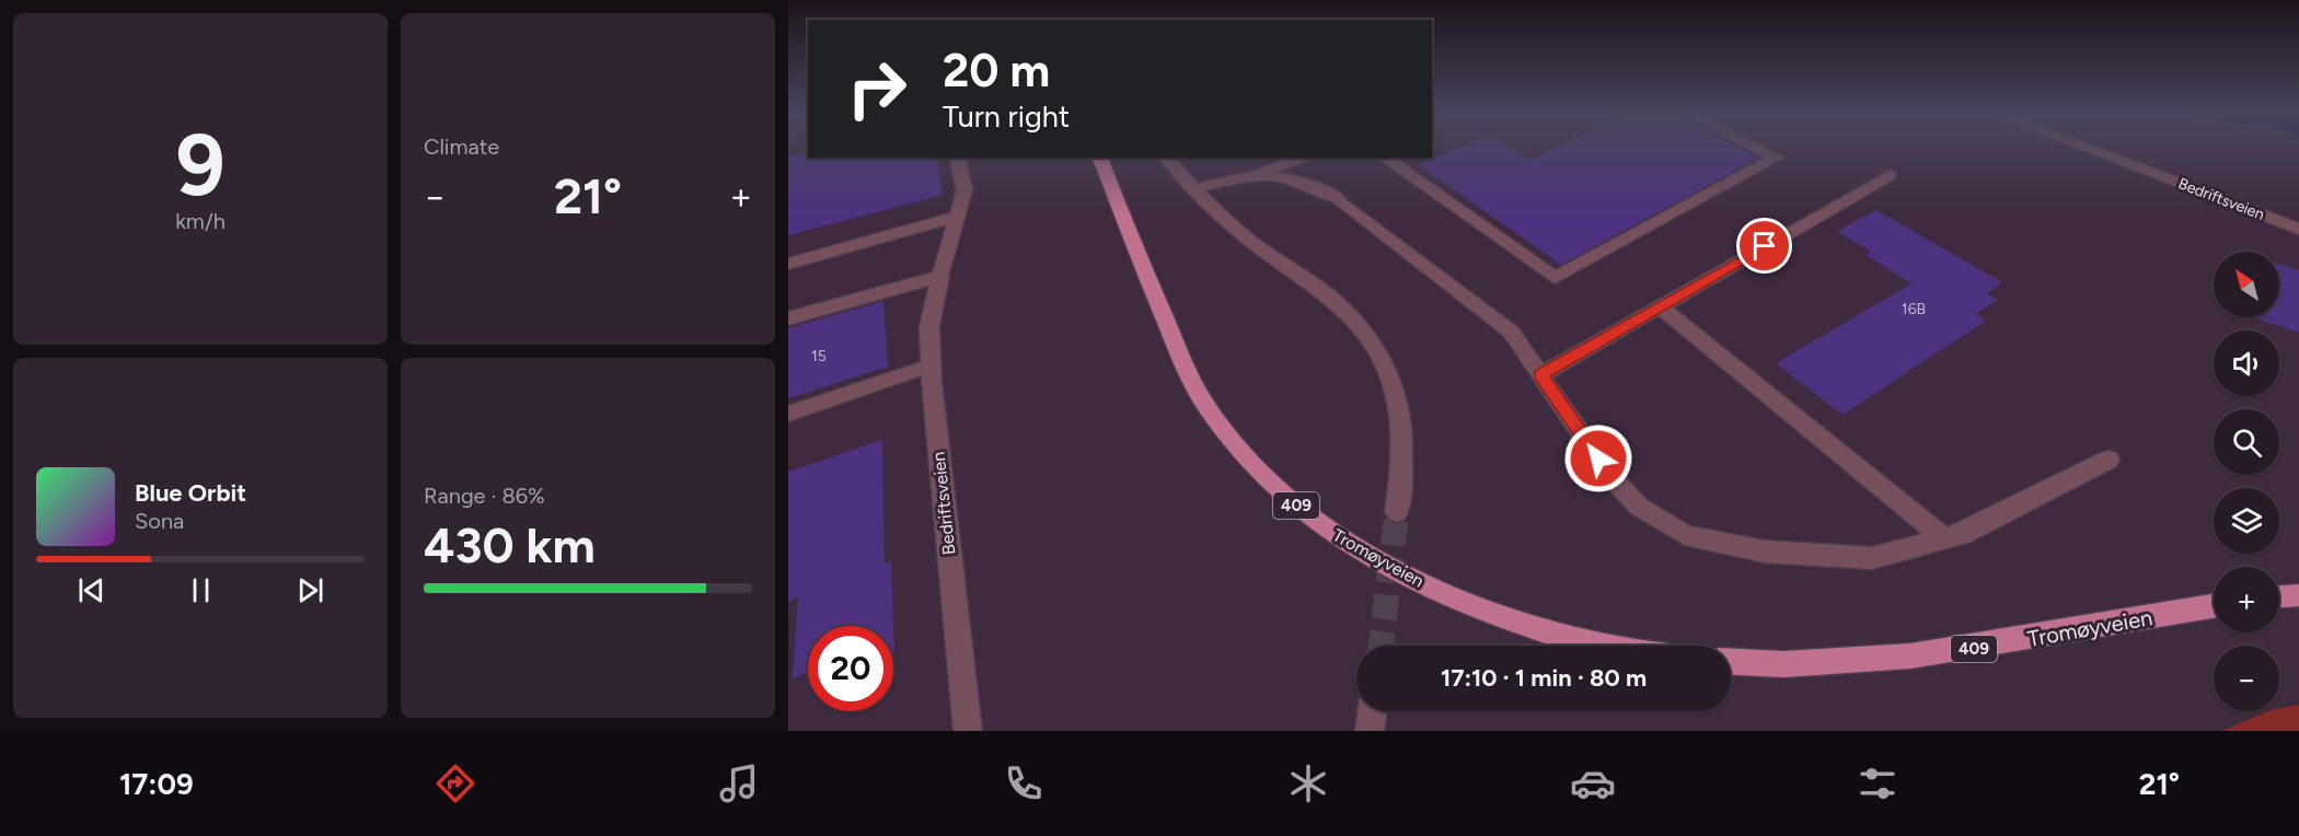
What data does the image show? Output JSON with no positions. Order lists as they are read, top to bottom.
{
  "streets": {
    "main road": ["409", "Tromøyveien"],
    "street": ["Bedriftsveien"]
  },
  "house_numbers": ["16B", "15"],
  "north": "top left",
  "page": {
    "tile": [
      ["9", "km/h"],
      "Climate",
      ["Range · 86%", "430 km"]
    ],
    "turn": ["20 m", "Turn right"],
    "heat": ["−", "21°", "+"],
    "map_buttons": ["+", "−"],
    "song": ["Blue Orbit", "Sona"],
    "limit": "20",
    "trip": "17:10 · 1 min · 80 m",
    "tabs": ["17:09", "21°"]
  }
}
